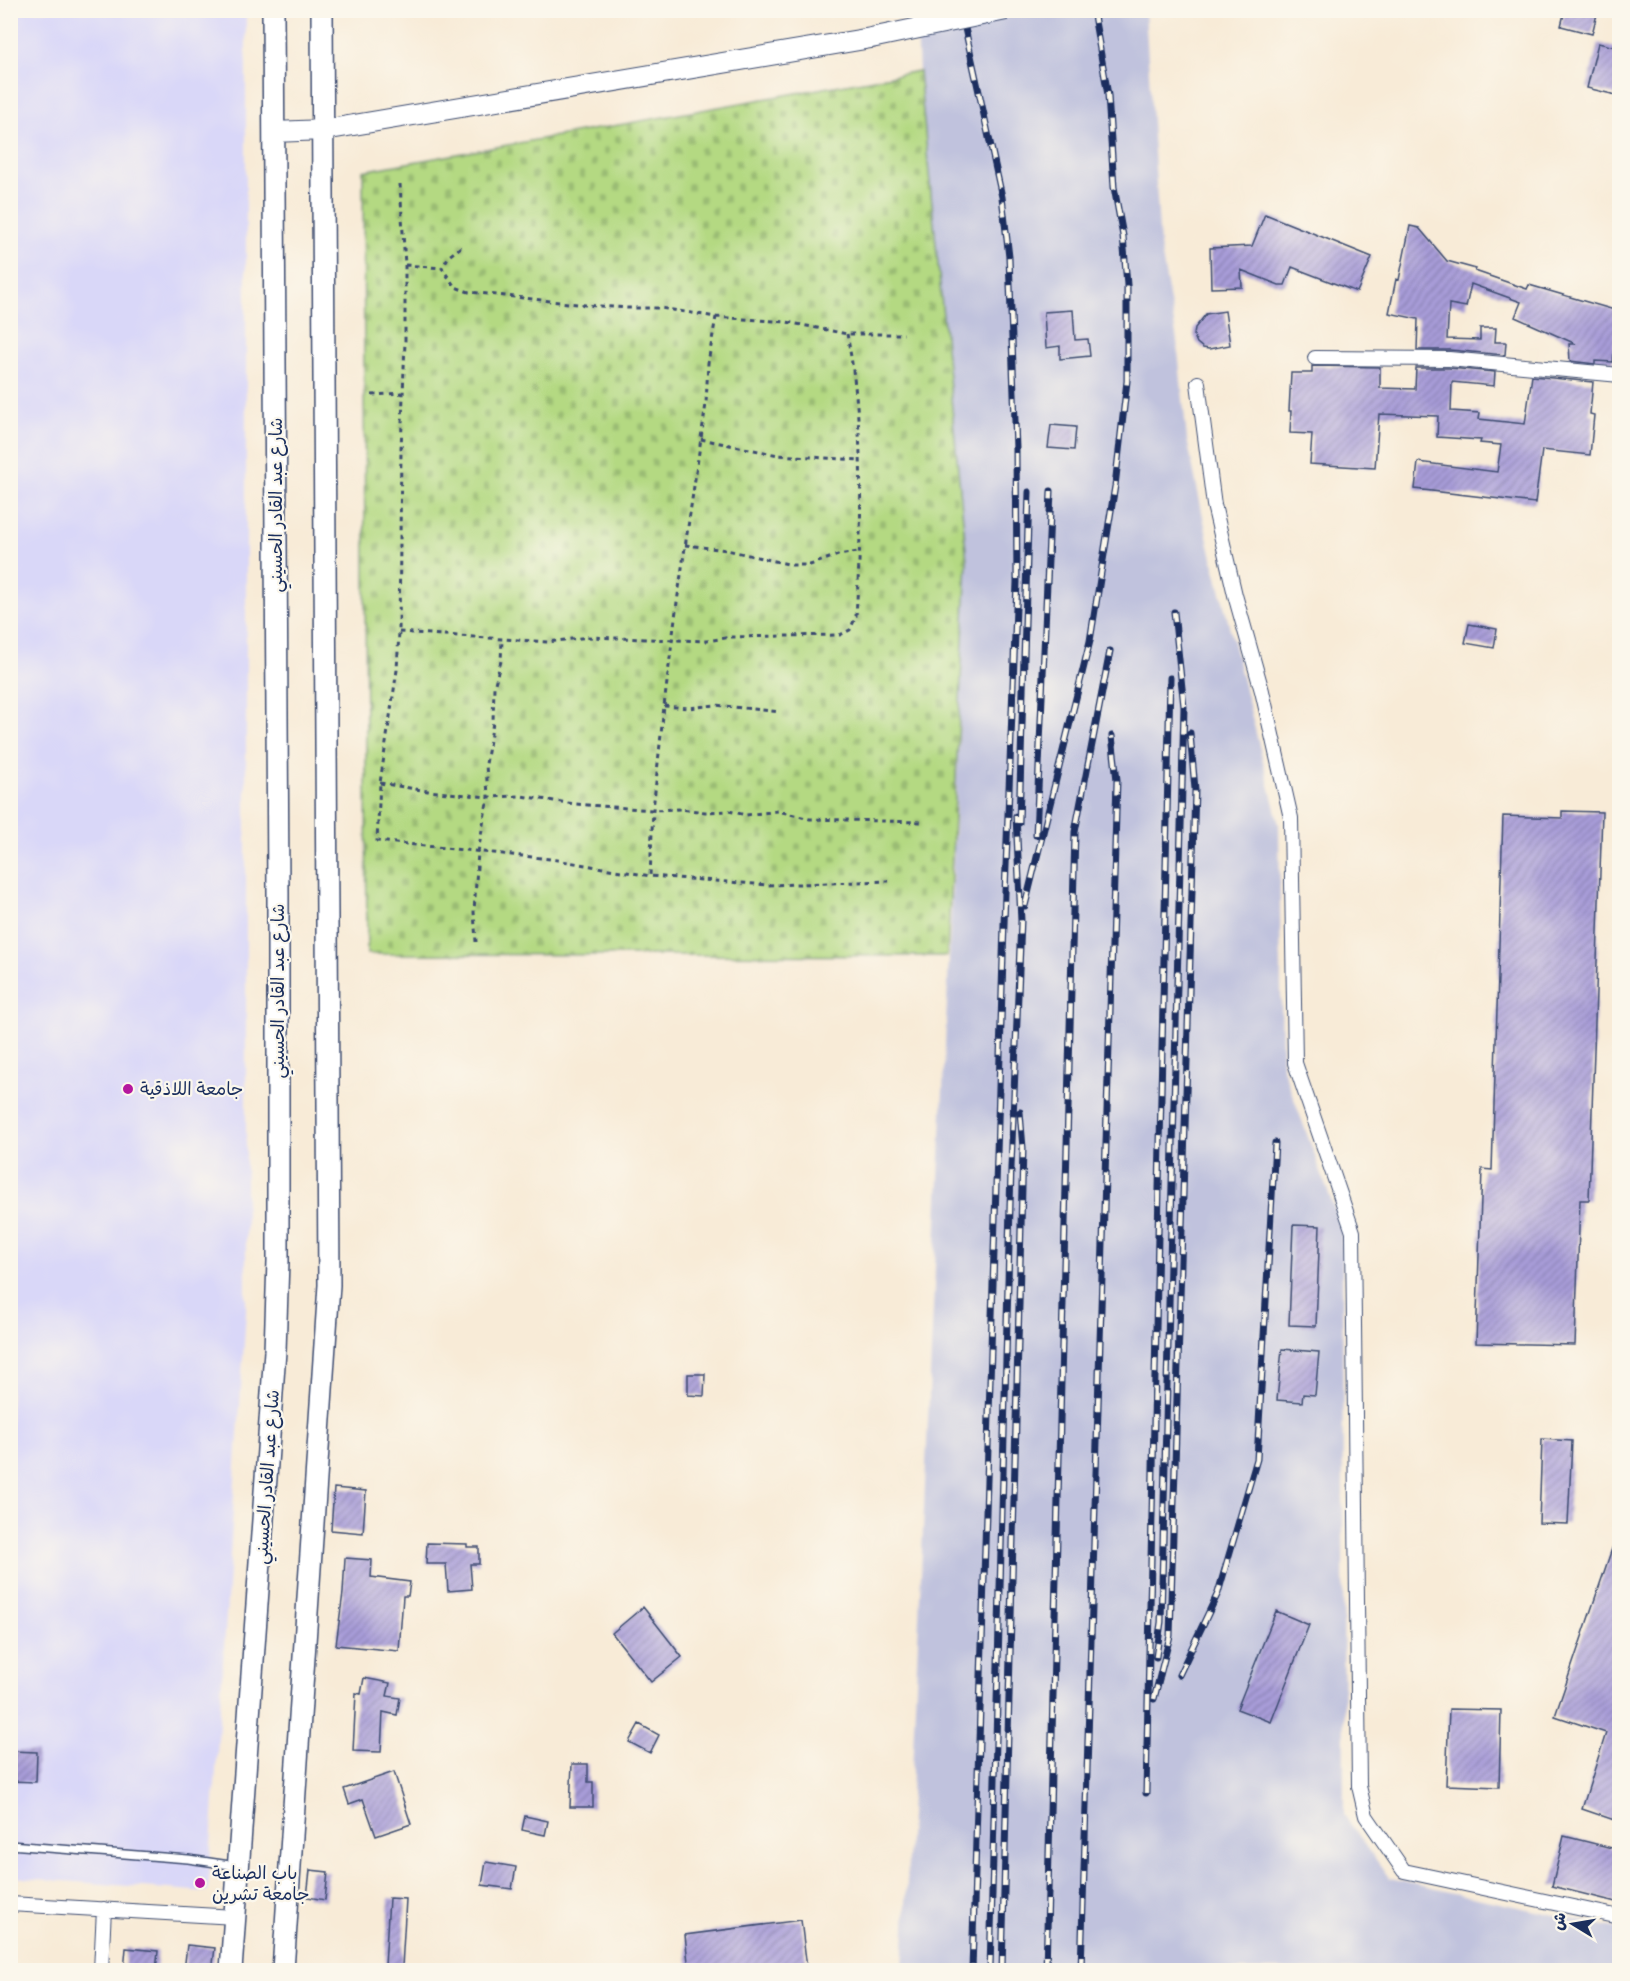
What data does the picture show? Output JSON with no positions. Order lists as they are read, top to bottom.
{
  "streets": {
    "main road": ["شارع عبد القادر الحسيني"]
  },
  "places": ["جامعة اللاذقية", "باب الصناعة جامعة تشرين"],
  "north": "left"
}
